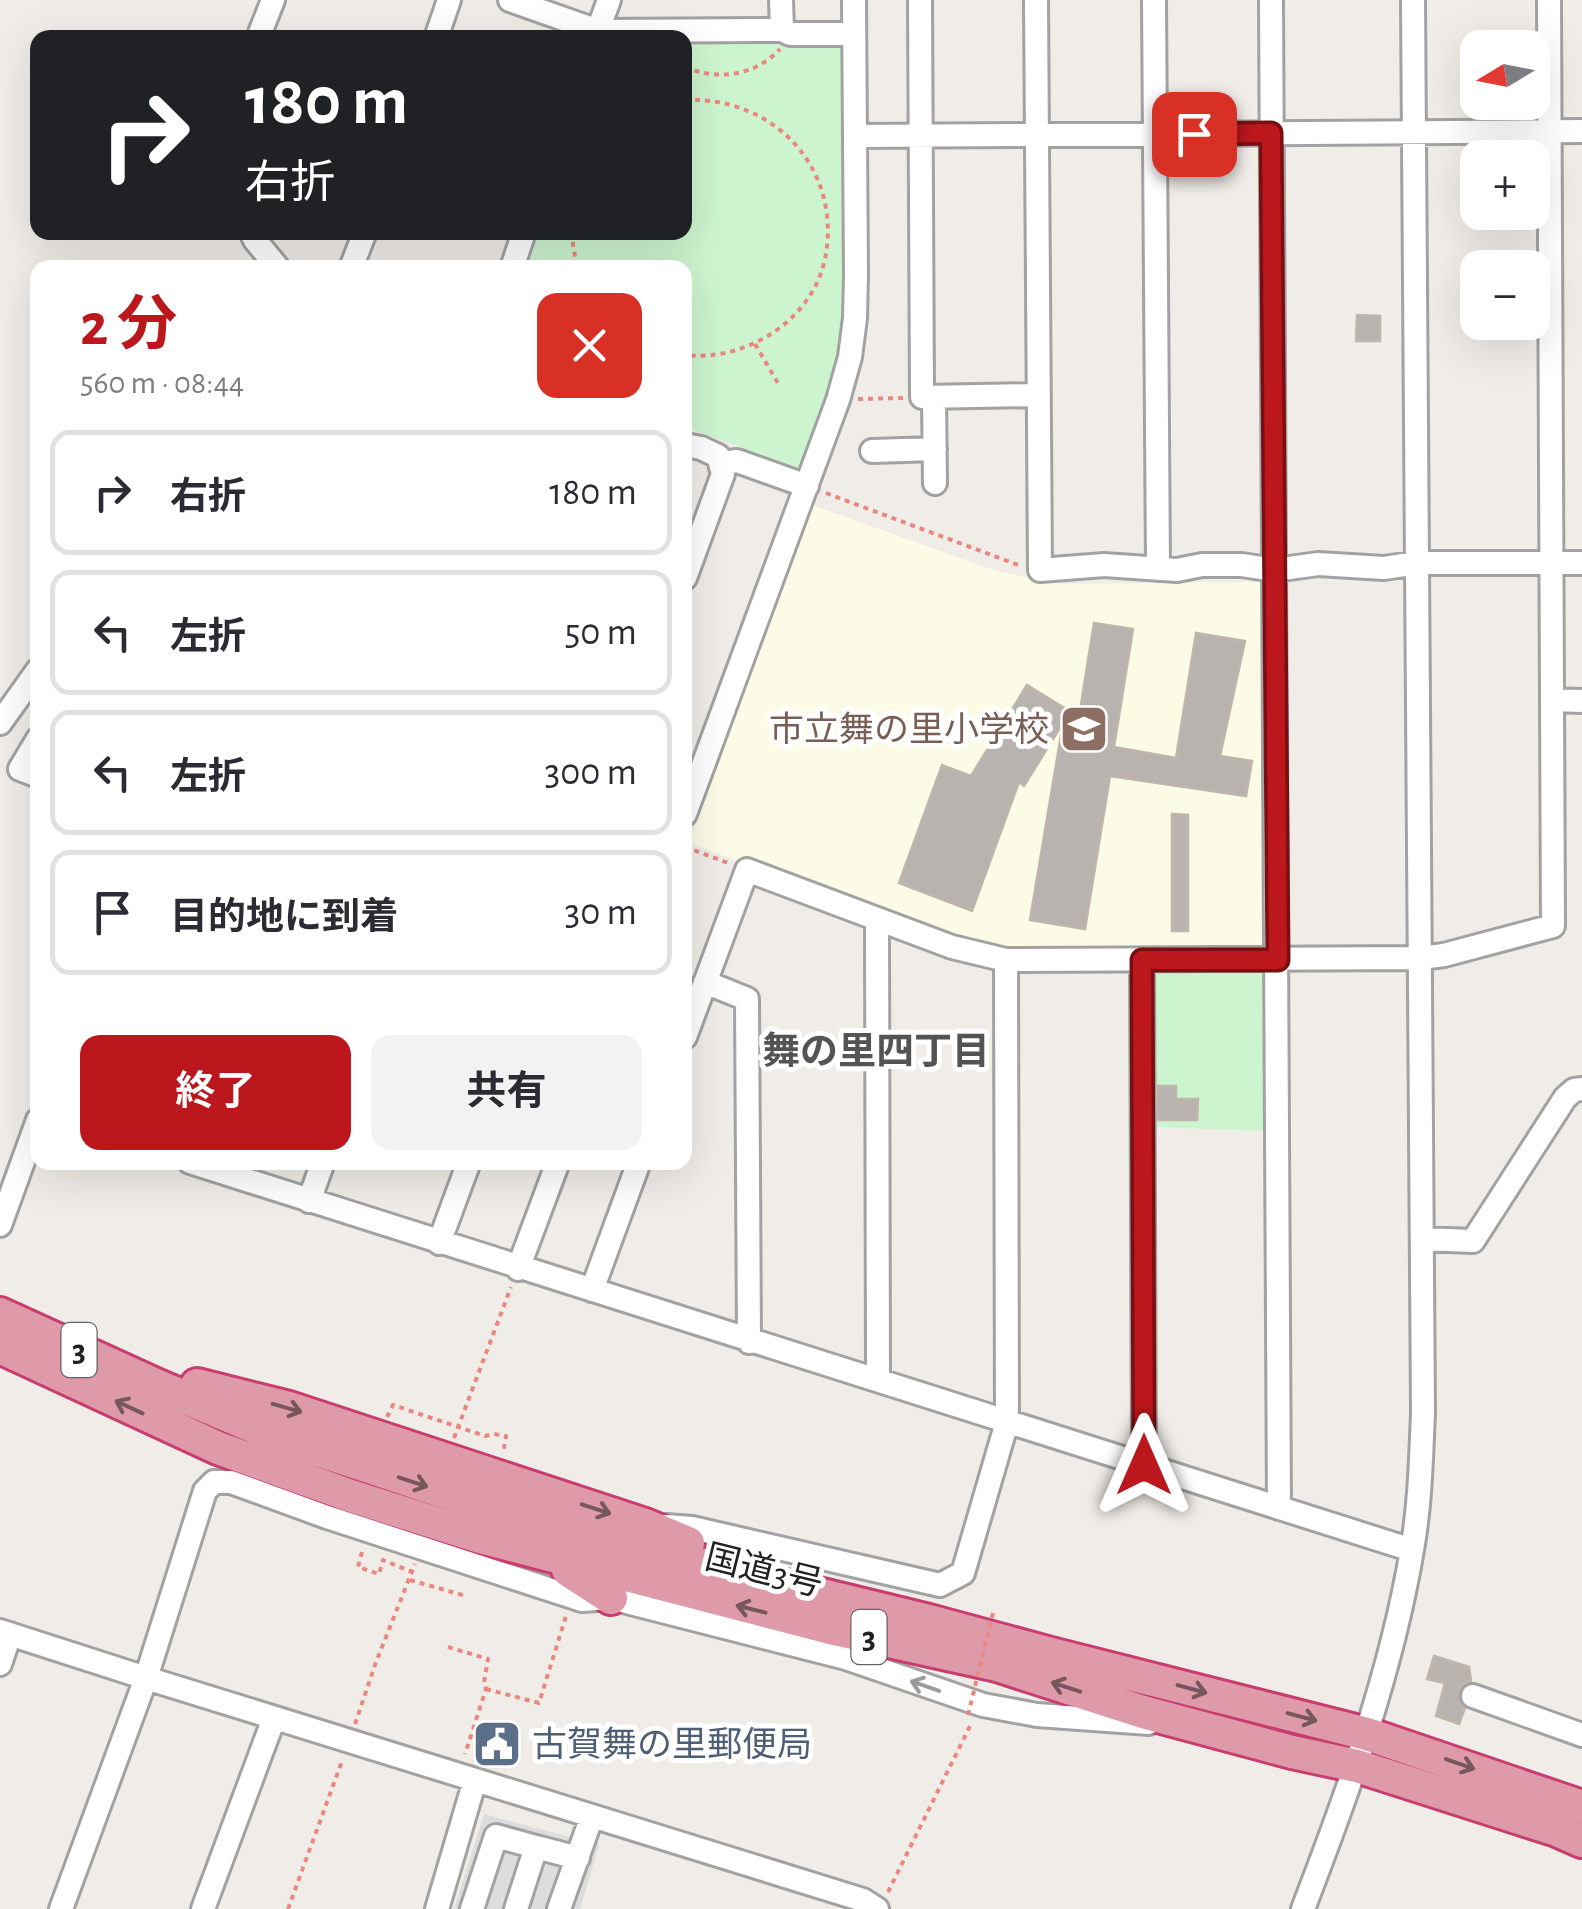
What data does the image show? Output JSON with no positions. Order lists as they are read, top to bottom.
{
  "streets": {
    "highway": ["3", "国道3号"]
  },
  "districts": ["舞の里四丁目"],
  "places": {
    "school or university": ["市立舞の里小学校"],
    "public building": ["古賀舞の里郵便局"]
  },
  "north": "left",
  "page": {
    "map_buttons": ["+", "−"],
    "turn": ["180 m", "右折"],
    "heading": ["2 分", "560 m · 08:44"],
    "list": [
      {
        "name": "右折",
        "value": "180 m"
      },
      {
        "name": "左折",
        "value": "50 m"
      },
      {
        "name": "左折",
        "value": "300 m"
      },
      {
        "name": "目的地に到着",
        "value": "30 m"
      }
    ],
    "buttons": ["終了", "共有"]
  }
}
